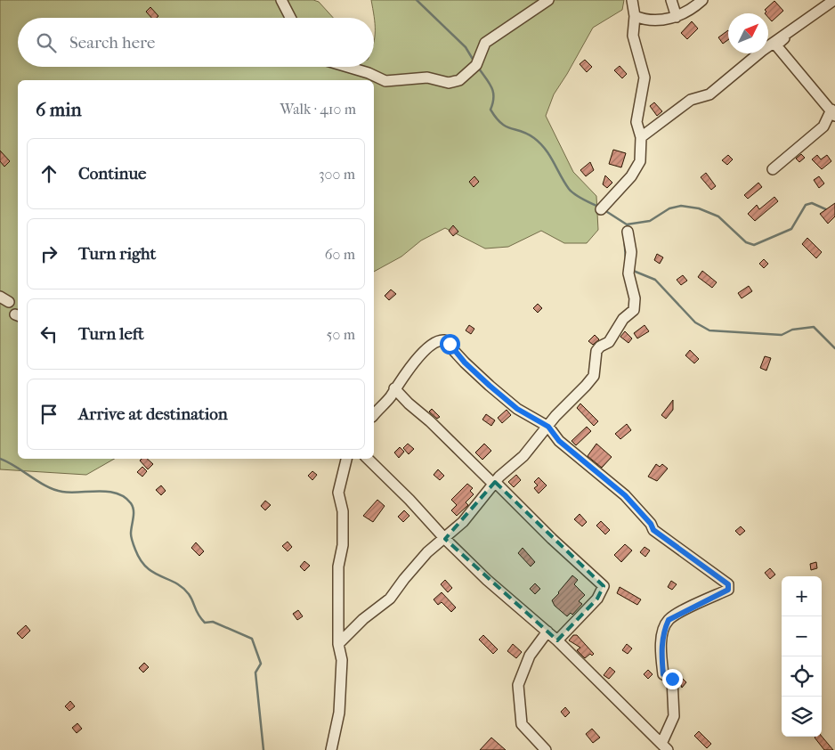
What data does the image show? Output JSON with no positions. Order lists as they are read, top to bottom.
{
  "north": "top right",
  "page": {
    "search": "Search here",
    "heading": ["6 min", "Walk · 410 m"],
    "list": [
      ["Continue", "300 m"],
      ["Turn right", "60 m"],
      ["Turn left", "50 m"],
      "Arrive at destination"
    ],
    "map_buttons": ["+", "−"]
  }
}
